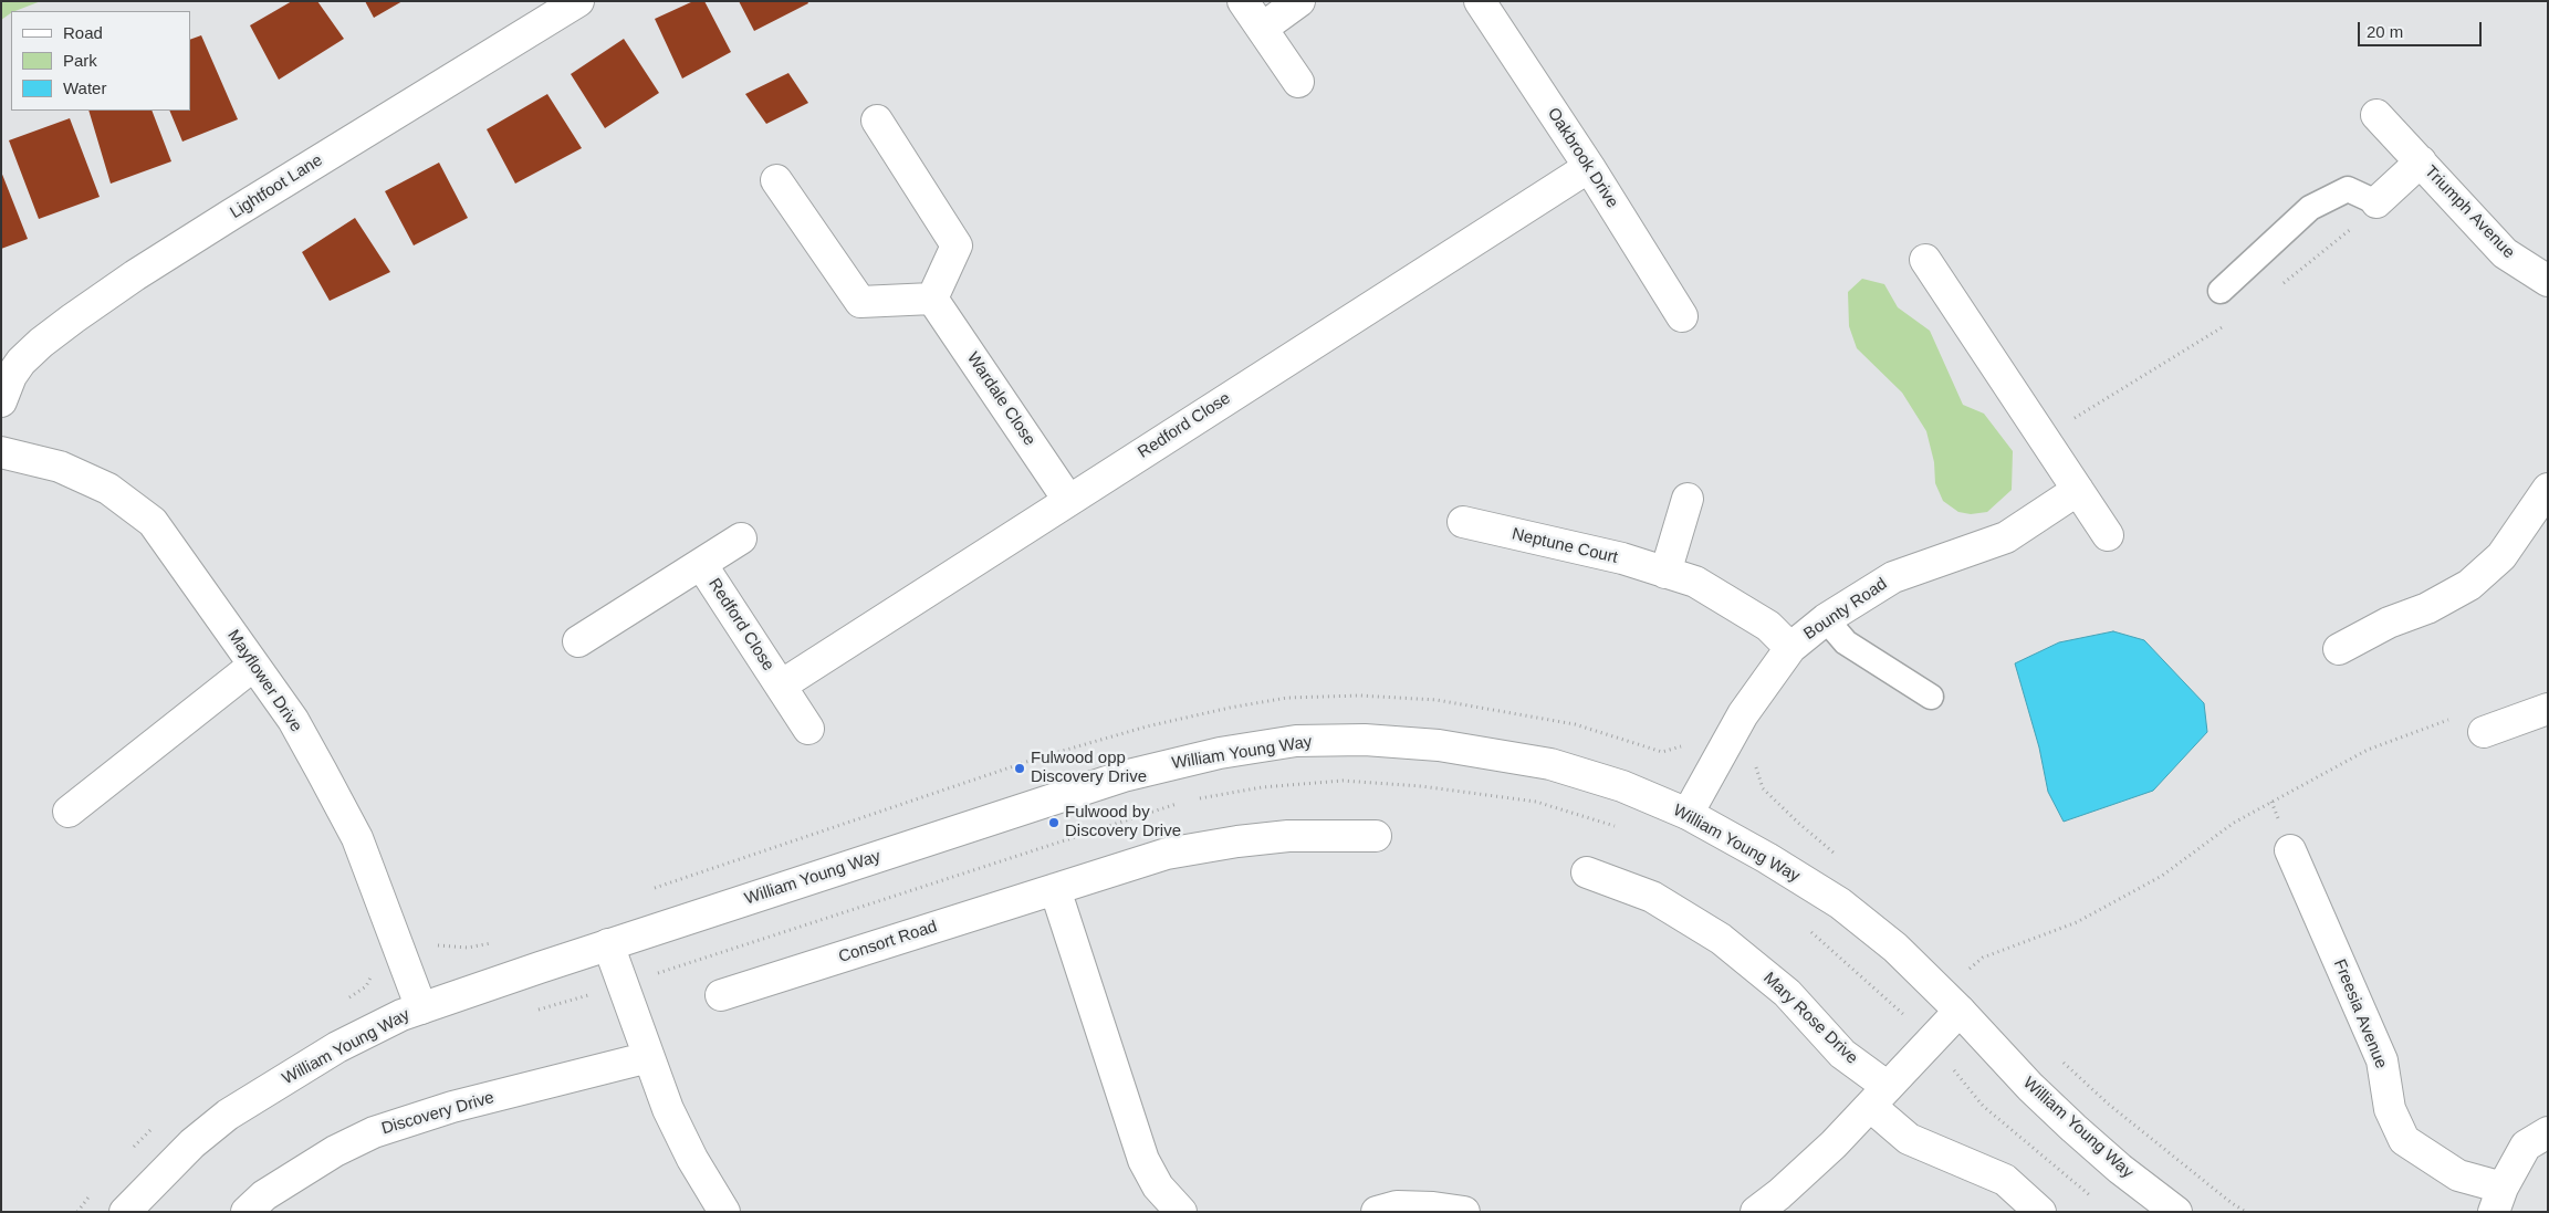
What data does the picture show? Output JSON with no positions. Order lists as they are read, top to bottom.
{
  "streets": {
    "street": [
      "Oakbrook Drive",
      "Lightfoot Lane",
      "Triumph Avenue",
      "Wardale Close",
      "Redford Close",
      "Neptune Court",
      "Bounty Road",
      "Mayflower Drive",
      "William Young Way",
      "Consort Road",
      "Freesia Avenue",
      "Mary Rose Drive",
      "Discovery Drive"
    ]
  },
  "crossings": [
    ["Oakbrook Drive", "Redford Close"],
    ["Wardale Close", "Redford Close"],
    ["Neptune Court", "Bounty Road"],
    ["Bounty Road", "William Young Way"],
    ["Mayflower Drive", "William Young Way"]
  ],
  "places": ["Fulwood opp Discovery Drive", "Fulwood by Discovery Drive"],
  "legend": ["Road", "Park", "Water"],
  "scale_bar": "20 m"
}
